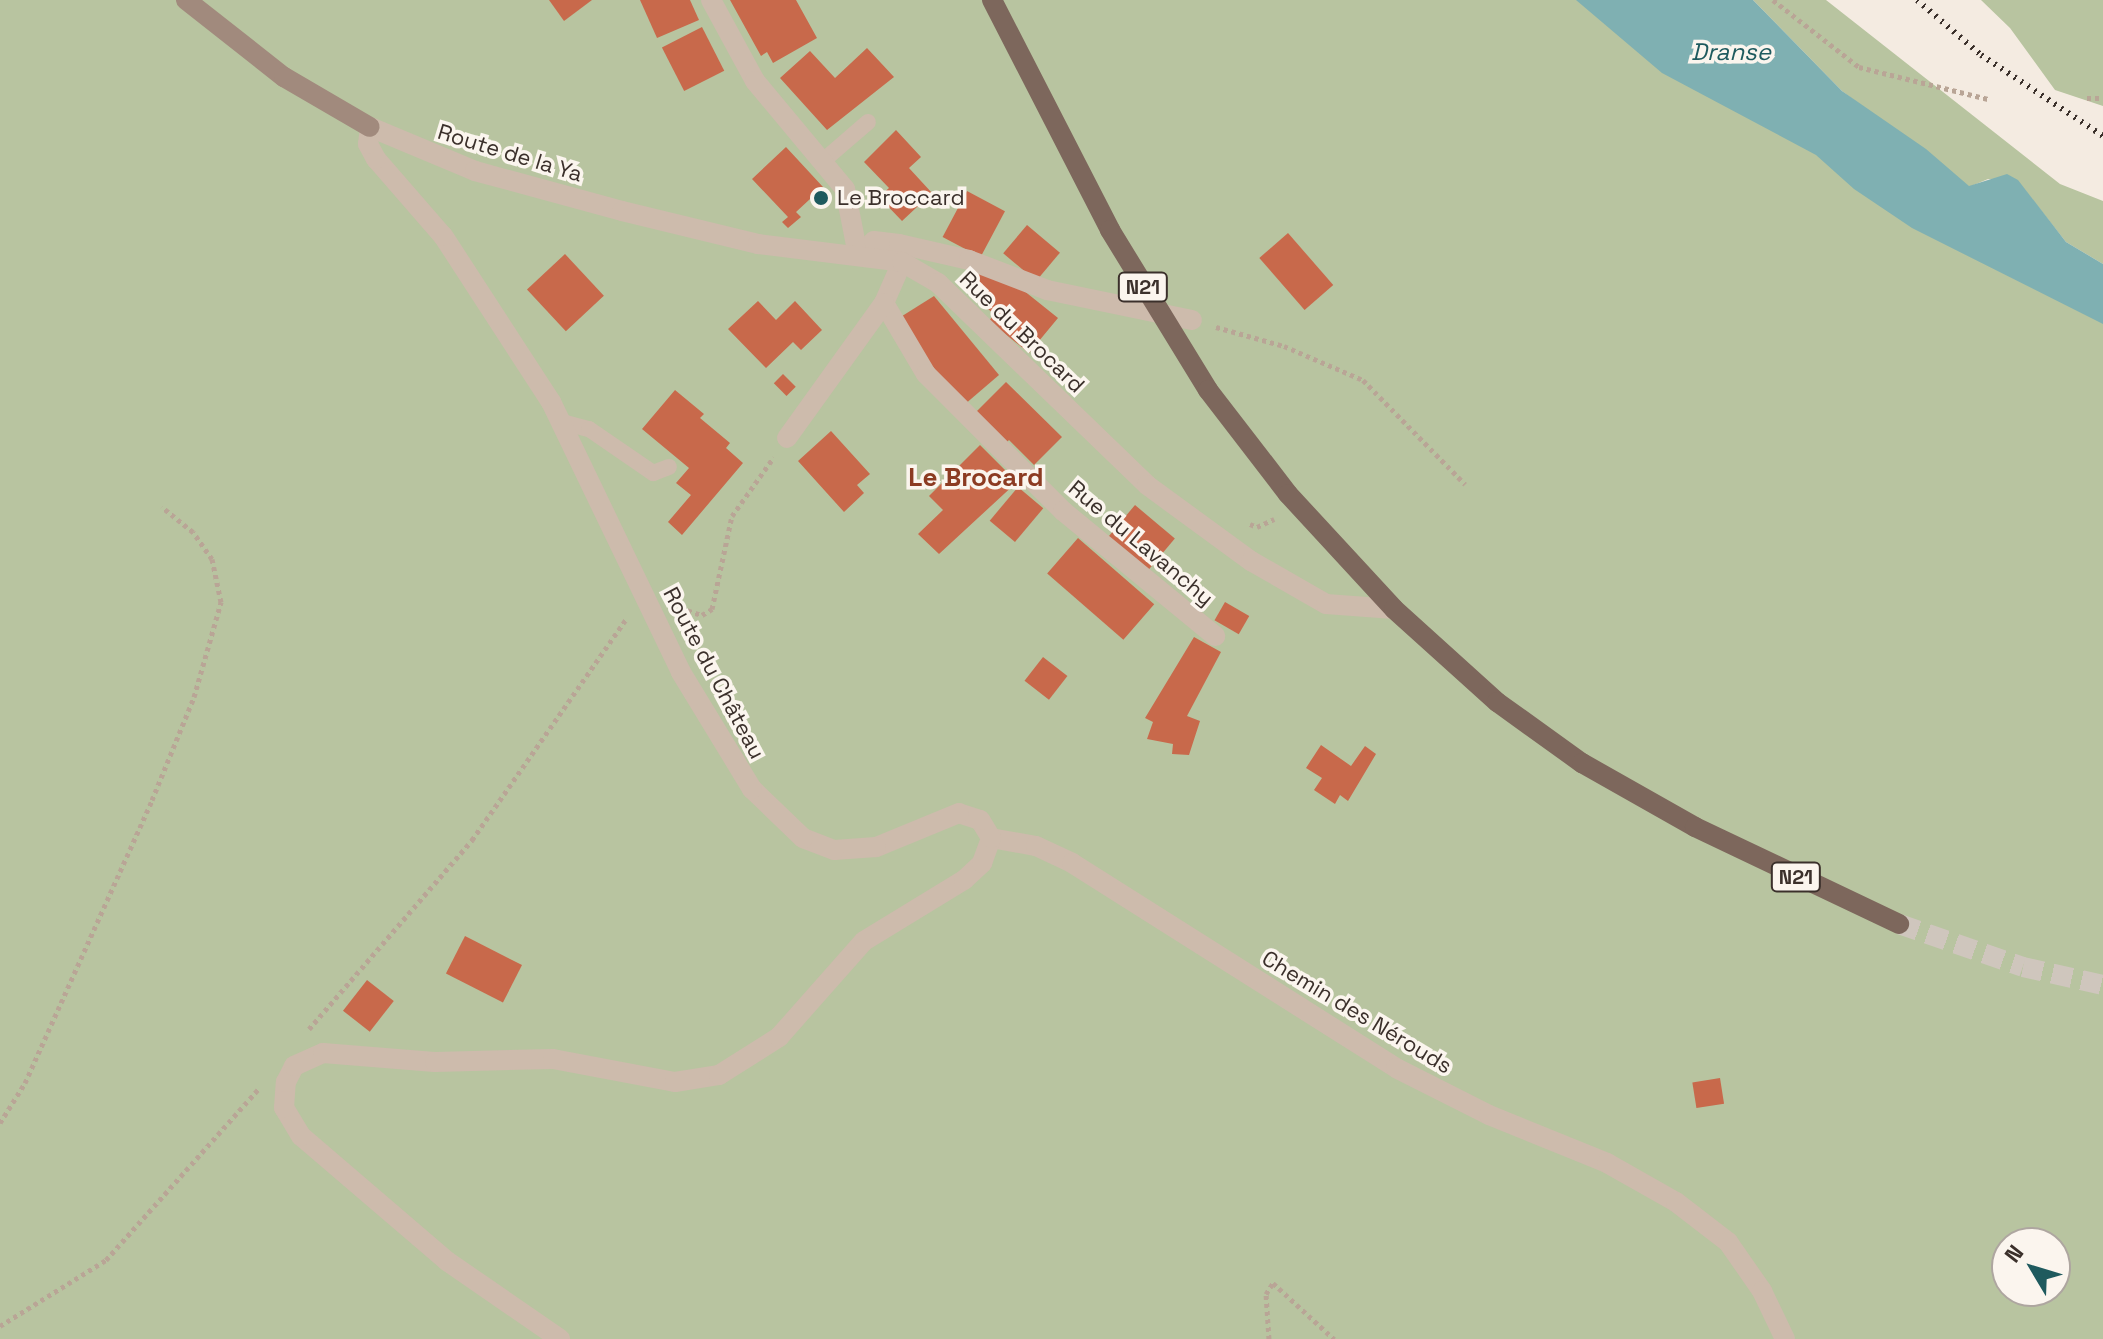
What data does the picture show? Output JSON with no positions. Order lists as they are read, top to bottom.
{
  "streets": {
    "main road": ["N21"],
    "street": [
      "Route de la Ya",
      "Rue du Brocard",
      "Rue du Lavanchy",
      "Route du Château",
      "Chemin des Nérouds"
    ]
  },
  "crossings": [
    ["Route de la Ya", "Rue du Brocard"],
    ["Route de la Ya", "Route du Château"],
    ["N21", "Rue du Brocard"],
    ["Route du Château", "Chemin des Nérouds"]
  ],
  "districts": ["Le Brocard"],
  "water": ["Dranse"],
  "places": ["Le Broccard"],
  "north": "top left"
}
